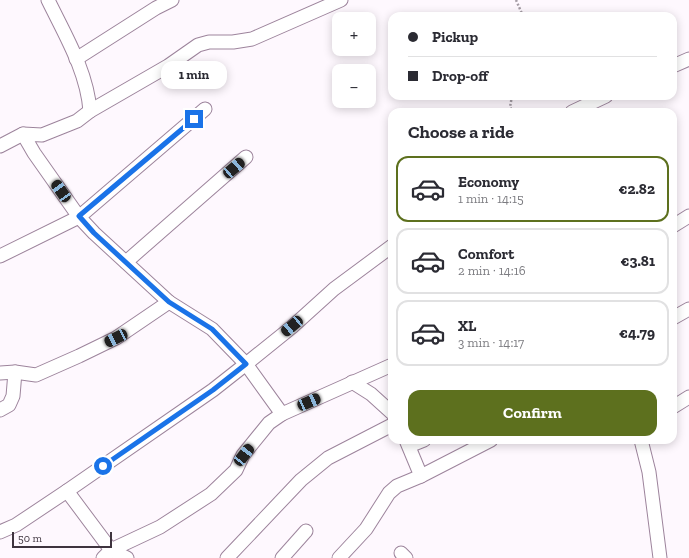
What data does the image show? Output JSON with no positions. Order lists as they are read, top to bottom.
{
  "scale_bar": "50 m",
  "page": {
    "map_buttons": ["+", "−"],
    "banner": ["Pickup", "Drop-off"],
    "bubble": "1 min",
    "heading": "Choose a ride",
    "list": [
      {
        "name": "Economy",
        "note": "1 min · 14:15",
        "value": "€2.82"
      },
      {
        "name": "Comfort",
        "note": "2 min · 14:16",
        "value": "€3.81"
      },
      {
        "name": "XL",
        "note": "3 min · 14:17",
        "value": "€4.79"
      }
    ],
    "buttons": "Confirm",
    "scale": "50 m"
  }
}
